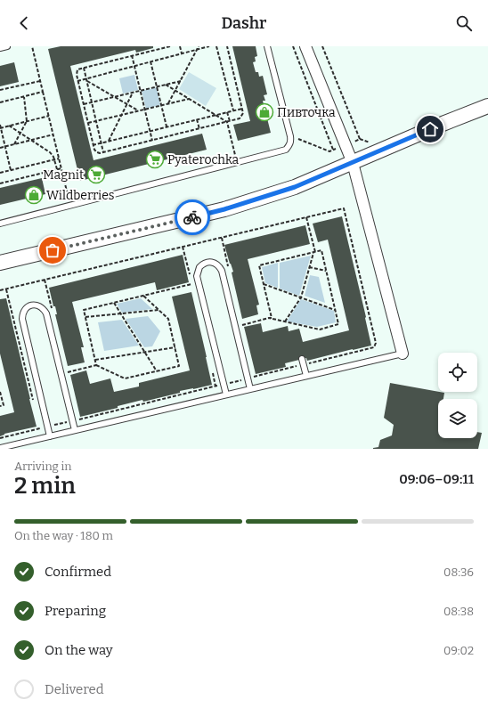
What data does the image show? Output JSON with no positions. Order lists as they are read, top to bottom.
{
  "places": {
    "shop": ["Пивточка", "Wildberries"],
    "supermarket": ["Pyaterochka", "Magnit"]
  },
  "page": {
    "header": "Dashr",
    "heading": ["2 min", "Arriving in", "09:06–09:11"],
    "bar": "On the way · 180 m",
    "list": [
      ["Confirmed", "08:36"],
      ["Preparing", "08:38"],
      ["On the way", "09:02"],
      "Delivered"
    ]
  }
}
